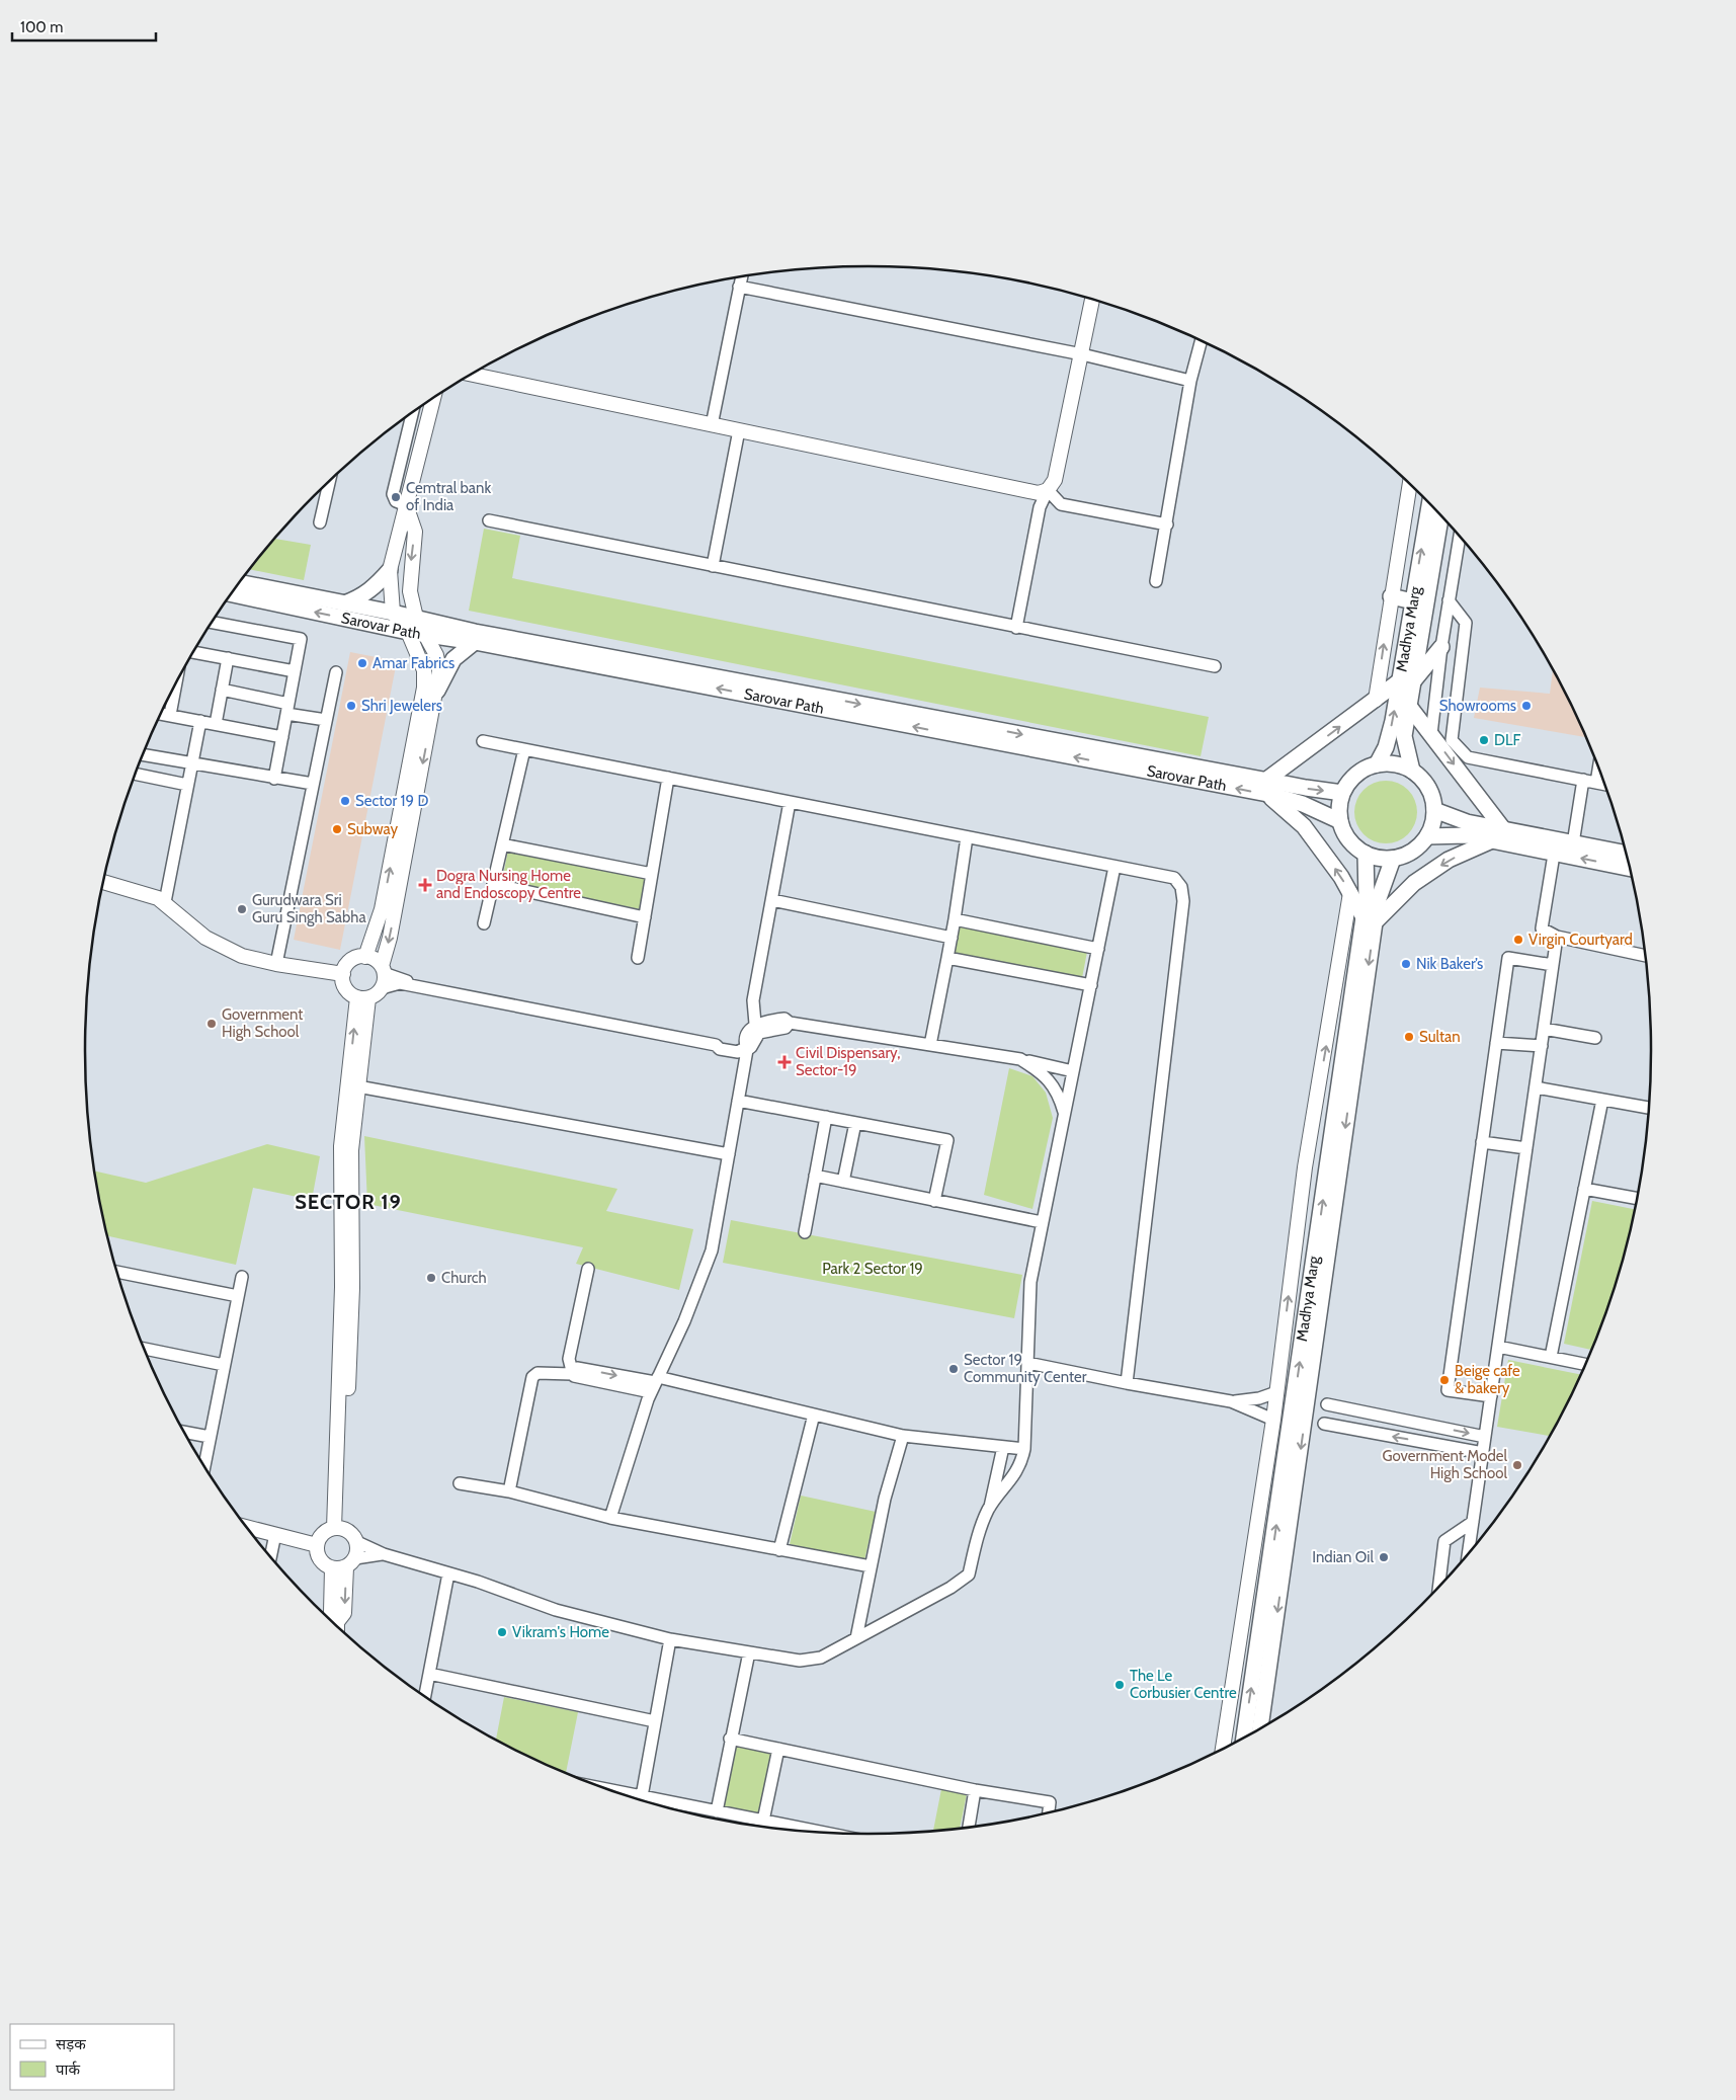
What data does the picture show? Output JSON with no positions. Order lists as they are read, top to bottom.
{
  "streets": {
    "main road": ["Sarovar Path", "Madhya Marg"]
  },
  "crossings": [
    ["Sarovar Path", "Madhya Marg"]
  ],
  "districts": ["SECTOR 19"],
  "parks": ["Park 2 Sector 19"],
  "places": {
    "other": [
      "Cemtral bank of India",
      "Amar Fabrics",
      "Shri Jewelers",
      "Showrooms",
      "DLF",
      "Sector 19 D",
      "Subway",
      "Gurudwara Sri Guru Singh Sabha",
      "Virgin Courtyard",
      "Nik Baker’s",
      "Government High School",
      "Sultan",
      "Church",
      "Sector 19 Community Center",
      "Beige cafe & bakery",
      "Government Model High School",
      "Indian Oil",
      "Vikram's Home",
      "The Le Corbusier Centre"
    ],
    "health": ["Dogra Nursing Home and Endoscopy Centre", "Civil Dispensary, Sector-19"]
  },
  "legend": ["सड़क", "पार्क"],
  "scale_bar": "100 m"
}
